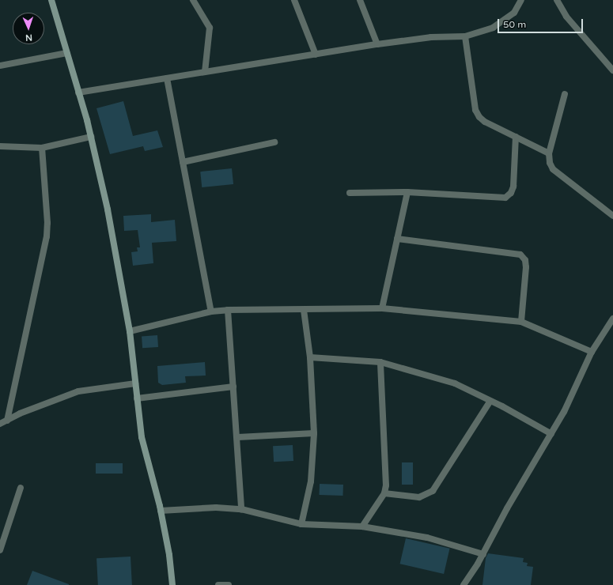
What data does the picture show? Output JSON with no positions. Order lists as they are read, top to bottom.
{
  "scale_bar": "50 m",
  "north": "bottom"
}
